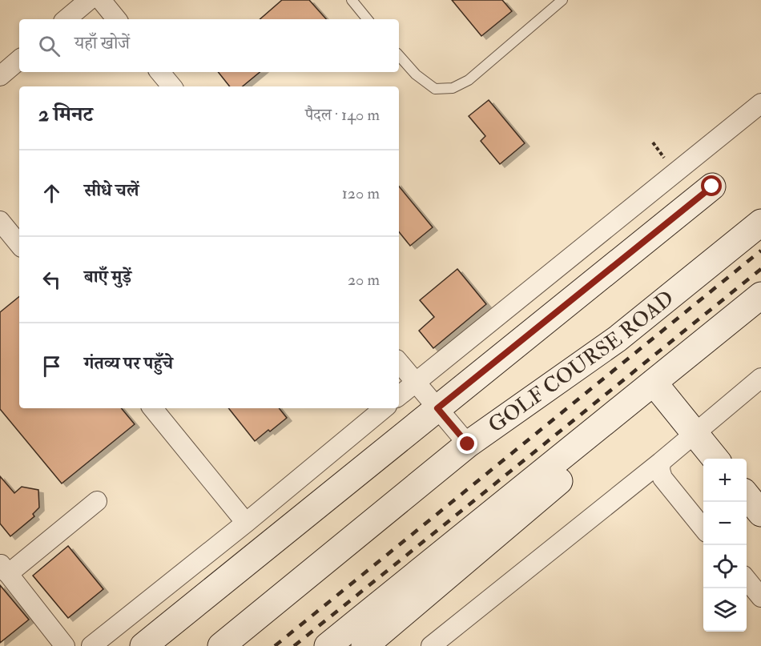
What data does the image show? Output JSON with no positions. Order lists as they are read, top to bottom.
{
  "streets": {
    "street": ["GOLF COURSE ROAD"]
  },
  "page": {
    "search": "यहाँ खोजें",
    "heading": ["2 मिनट", "पैदल · 140 m"],
    "list": [
      ["सीधे चलें", "120 m"],
      ["बाएँ मुड़ें", "20 m"],
      "गंतव्य पर पहुँचे"
    ],
    "map_buttons": ["+", "−"]
  }
}
